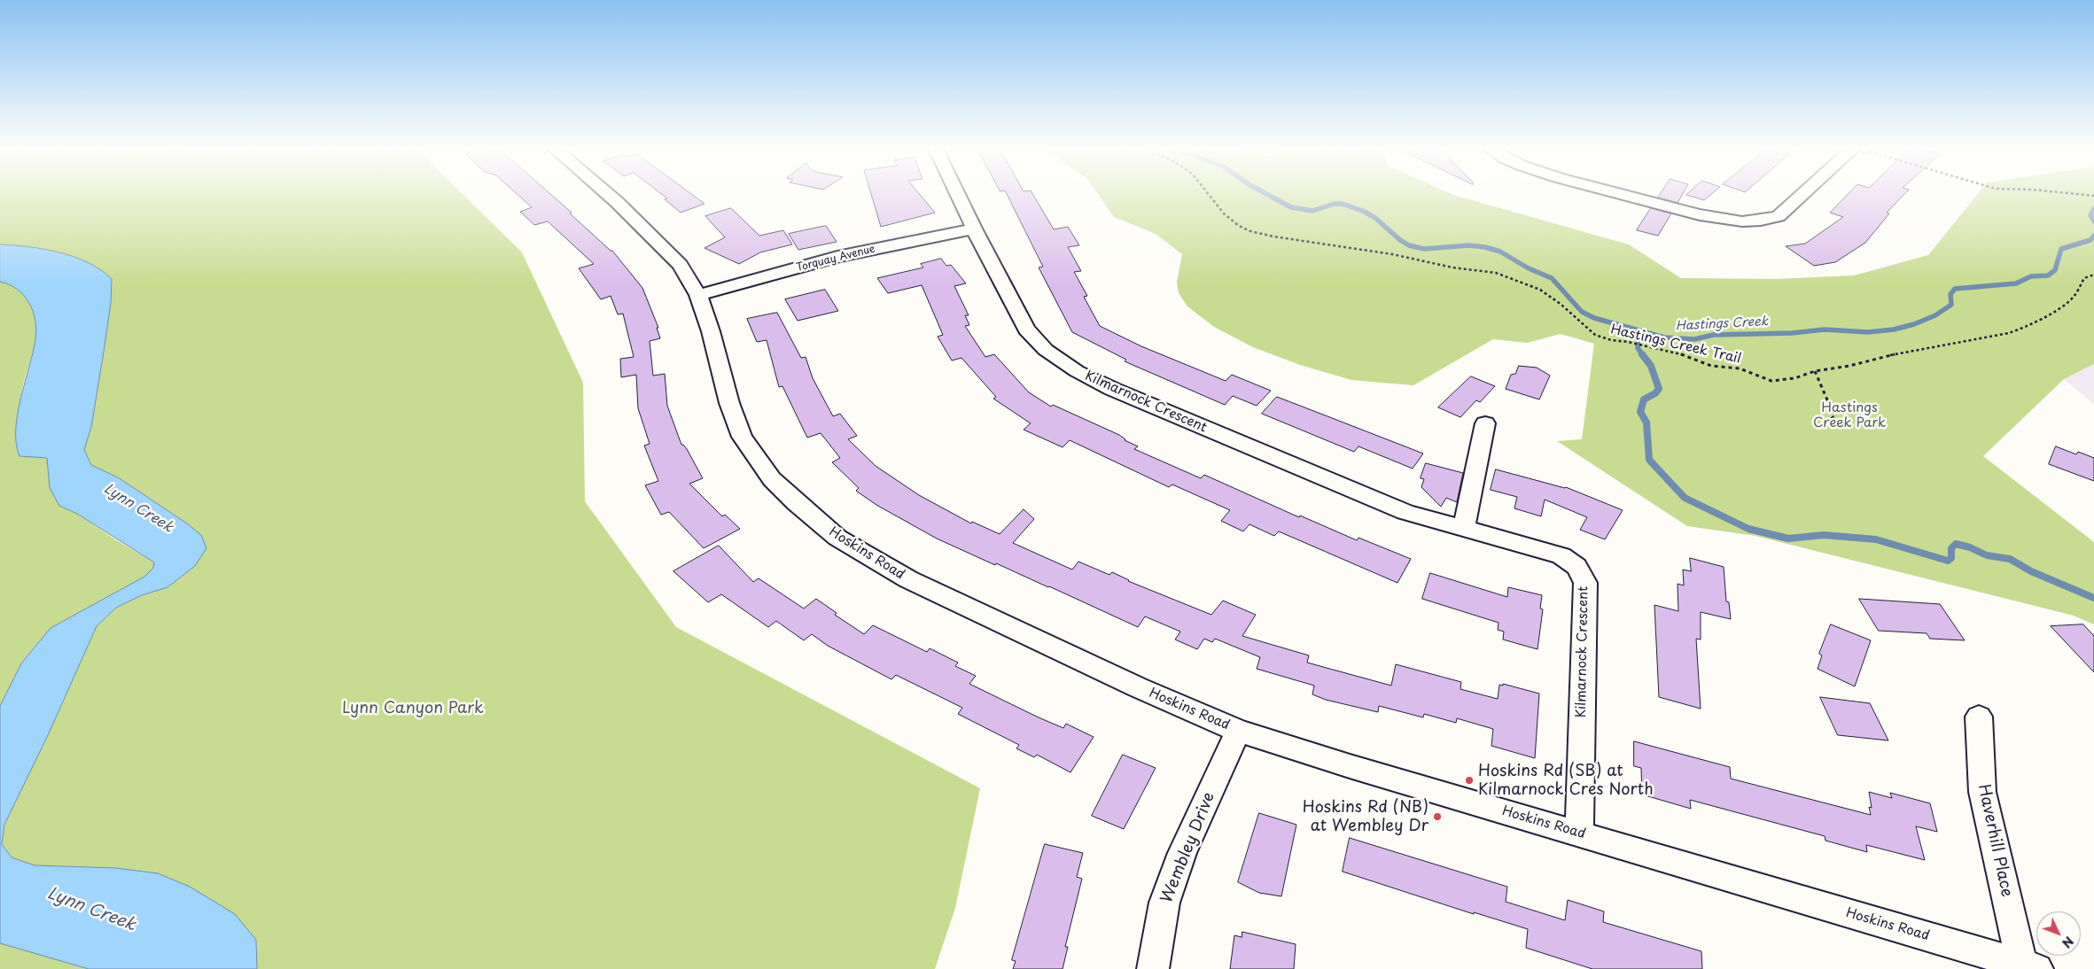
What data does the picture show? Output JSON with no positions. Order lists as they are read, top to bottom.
{
  "streets": {
    "street": [
      "Torquay Avenue",
      "Kilmarnock Crescent",
      "Hoskins Road",
      "Haverhill Place",
      "Wembley Drive"
    ],
    "path": ["Hastings Creek Trail"]
  },
  "crossings": [
    ["Torquay Avenue", "Kilmarnock Crescent"],
    ["Torquay Avenue", "Hoskins Road"],
    ["Kilmarnock Crescent", "Hoskins Road"],
    ["Hoskins Road", "Haverhill Place"],
    ["Hoskins Road", "Wembley Drive"]
  ],
  "water": ["Hastings Creek", "Lynn Creek"],
  "parks": ["Hastings Creek Park", "Lynn Canyon Park"],
  "places": ["Hoskins Rd (SB) at Kilmarnock Cres North", "Hoskins Rd (NB) at Wembley Dr"],
  "north": "bottom right"
}
